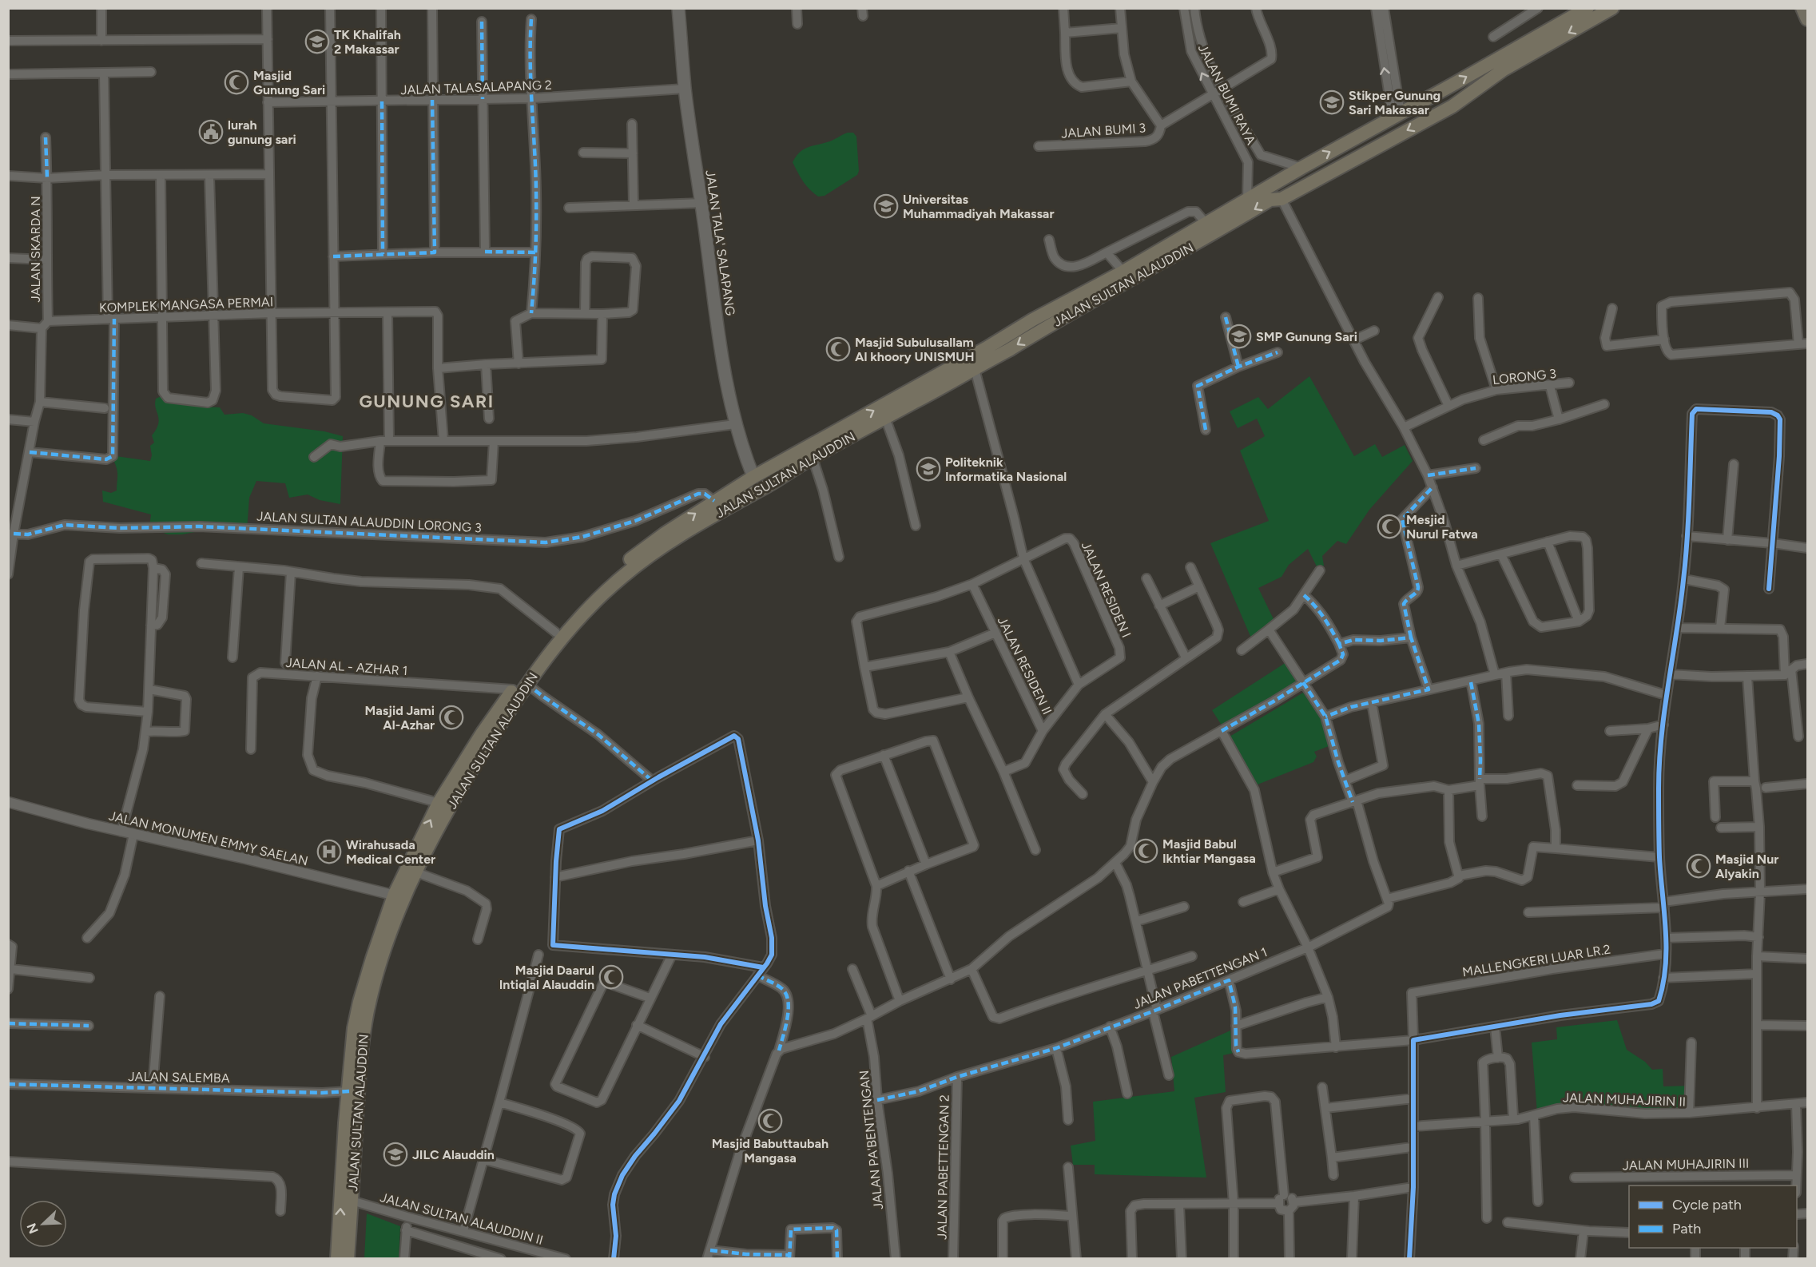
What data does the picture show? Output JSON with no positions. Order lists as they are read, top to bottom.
{
  "streets": {
    "highway": ["JALAN SULTAN ALAUDDIN"],
    "main road": ["JALAN TALA' SALAPANG"],
    "street": [
      "JALAN TALASALAPANG 2",
      "JALAN BUMI RAYA",
      "JALAN BUMI 3",
      "JALAN SKARDA N",
      "KOMPLEK MANGASA PERMAI",
      "LORONG 3",
      "JALAN SULTAN ALAUDDIN LORONG 3",
      "JALAN RESIDEN I",
      "JALAN RESIDEN II",
      "JALAN AL - AZHAR 1",
      "JALAN MONUMEN EMMY SAELAN",
      "MALLENGKERI LUAR LR.2",
      "JALAN PABETTENGAN 1",
      "JALAN SALEMBA",
      "JALAN MUHAJIRIN II",
      "JALAN PA'BENTENGAN",
      "JALAN MUHAJIRIN III",
      "JALAN PABETTENGAN 2",
      "JALAN SULTAN ALAUDDIN II"
    ]
  },
  "crossings": [
    ["JALAN TALASALAPANG 2", "JALAN TALA' SALAPANG"],
    ["JALAN BUMI RAYA", "JALAN BUMI 3"],
    ["JALAN BUMI RAYA", "JALAN SULTAN ALAUDDIN"],
    ["JALAN TALA' SALAPANG", "JALAN SULTAN ALAUDDIN"],
    ["JALAN SKARDA N", "KOMPLEK MANGASA PERMAI"],
    ["JALAN SULTAN ALAUDDIN", "JALAN SULTAN ALAUDDIN LORONG 3"],
    ["JALAN SULTAN ALAUDDIN", "JALAN AL - AZHAR 1"],
    ["JALAN SULTAN ALAUDDIN", "JALAN MONUMEN EMMY SAELAN"],
    ["JALAN SULTAN ALAUDDIN", "JALAN SALEMBA"],
    ["JALAN SULTAN ALAUDDIN", "JALAN SULTAN ALAUDDIN II"],
    ["JALAN RESIDEN I", "JALAN RESIDEN II"],
    ["JALAN PABETTENGAN 1", "JALAN PA'BENTENGAN"],
    ["JALAN PABETTENGAN 1", "JALAN PABETTENGAN 2"]
  ],
  "districts": ["GUNUNG SARI"],
  "places": {
    "school or university": [
      "TK Khalifah 2 Makassar",
      "Stikper Gunung Sari Makassar",
      "Universitas Muhammadiyah Makassar",
      "SMP Gunung Sari",
      "Politeknik Informatika Nasional",
      "JILC Alauddin"
    ],
    "mosque": [
      "Masjid Gunung Sari",
      "Masjid Subulusallam Al khoory UNISMUH",
      "Mesjid Nurul Fatwa",
      "Masjid Jami Al-Azhar",
      "Masjid Babul Ikhtiar Mangasa",
      "Masjid Nur Alyakin",
      "Masjid Daarul Intiqlal Alauddin",
      "Masjid Babuttaubah Mangasa"
    ],
    "public building": ["lurah gunung sari"],
    "hospital": ["Wirahusada Medical Center"]
  },
  "legend": ["Cycle path", "Path"],
  "north": "bottom left"
}
